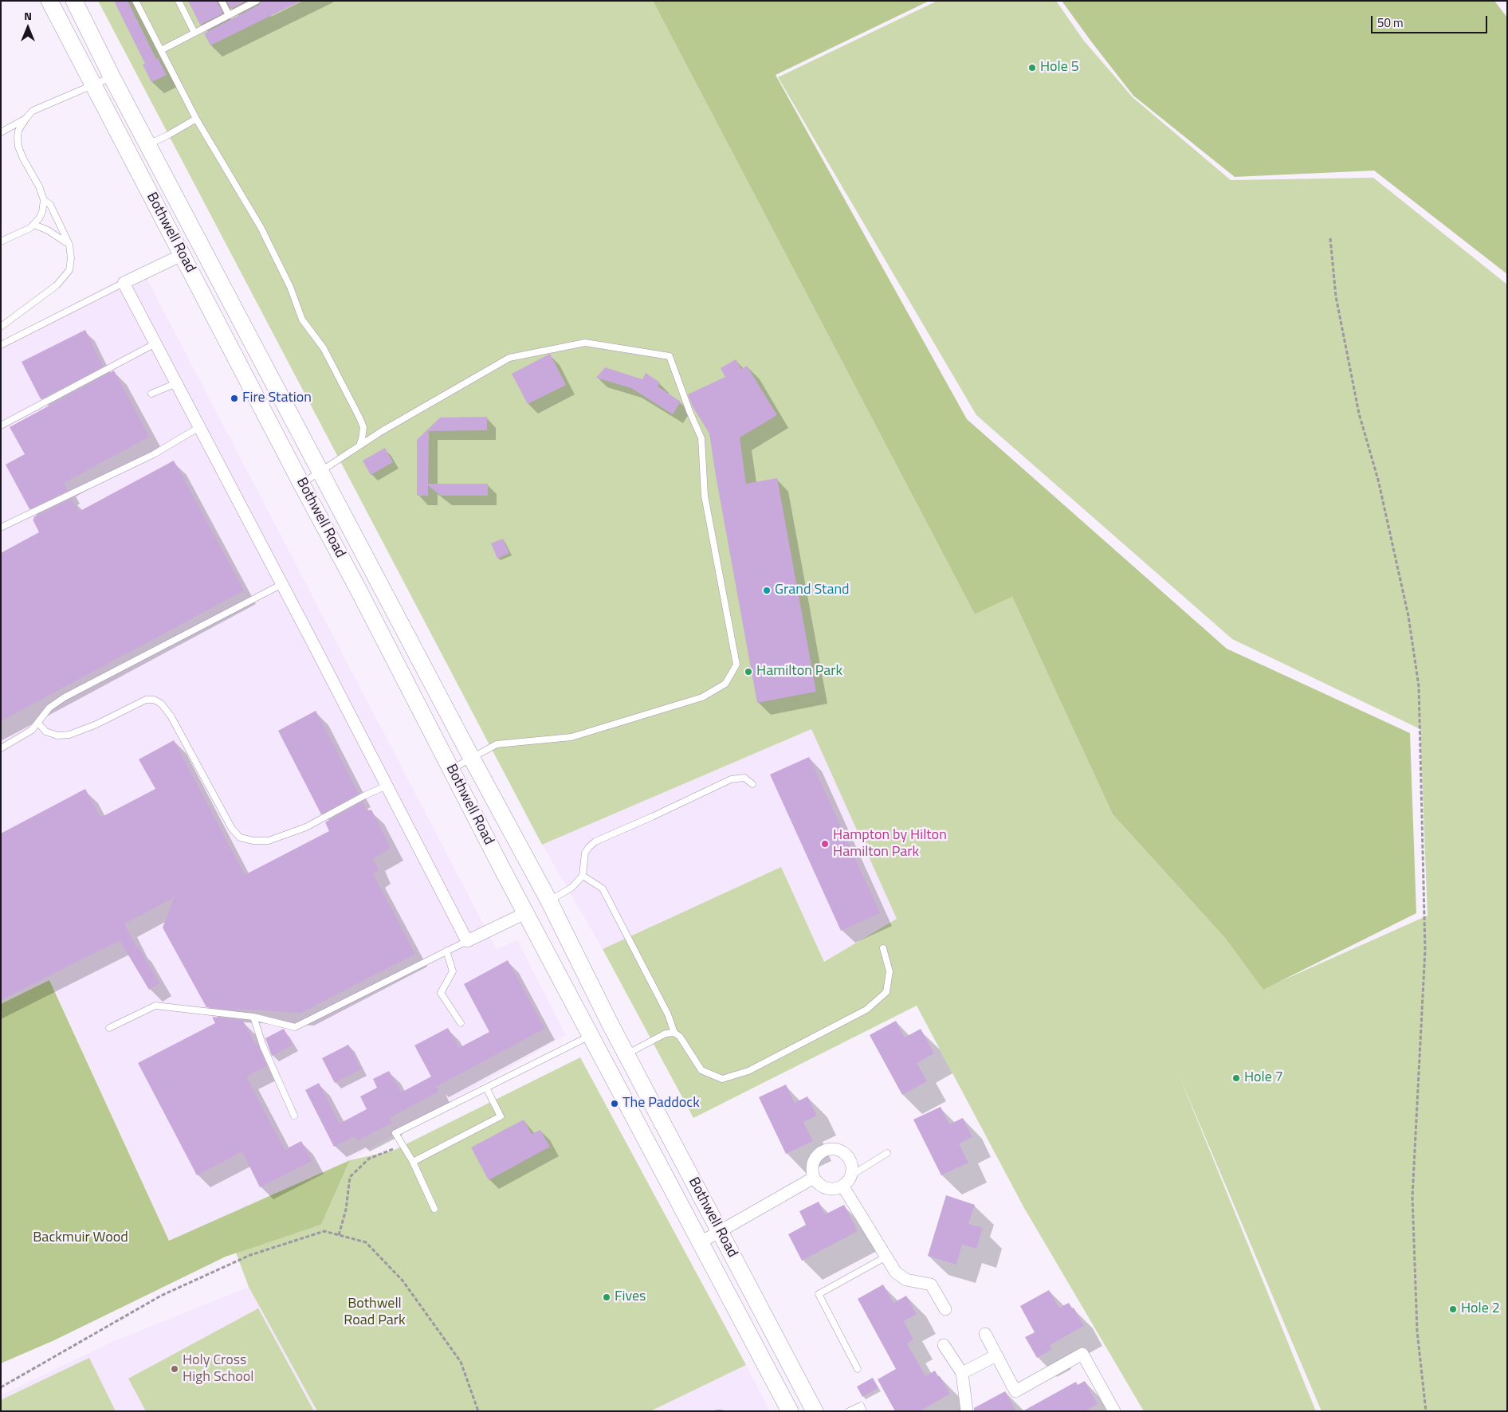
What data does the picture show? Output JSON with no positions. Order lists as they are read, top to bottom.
{
  "streets": {
    "main road": ["Bothwell Road"]
  },
  "parks": ["Backmuir Wood", "Bothwell Road Park"],
  "places": [
    "Hole 5",
    "Fire Station",
    "Grand Stand",
    "Hamilton Park",
    "Hampton by Hilton Hamilton Park",
    "Hole 7",
    "The Paddock",
    "Fives",
    "Hole 2",
    "Holy Cross High School"
  ],
  "scale_bar": "50 m",
  "north": "top"
}
